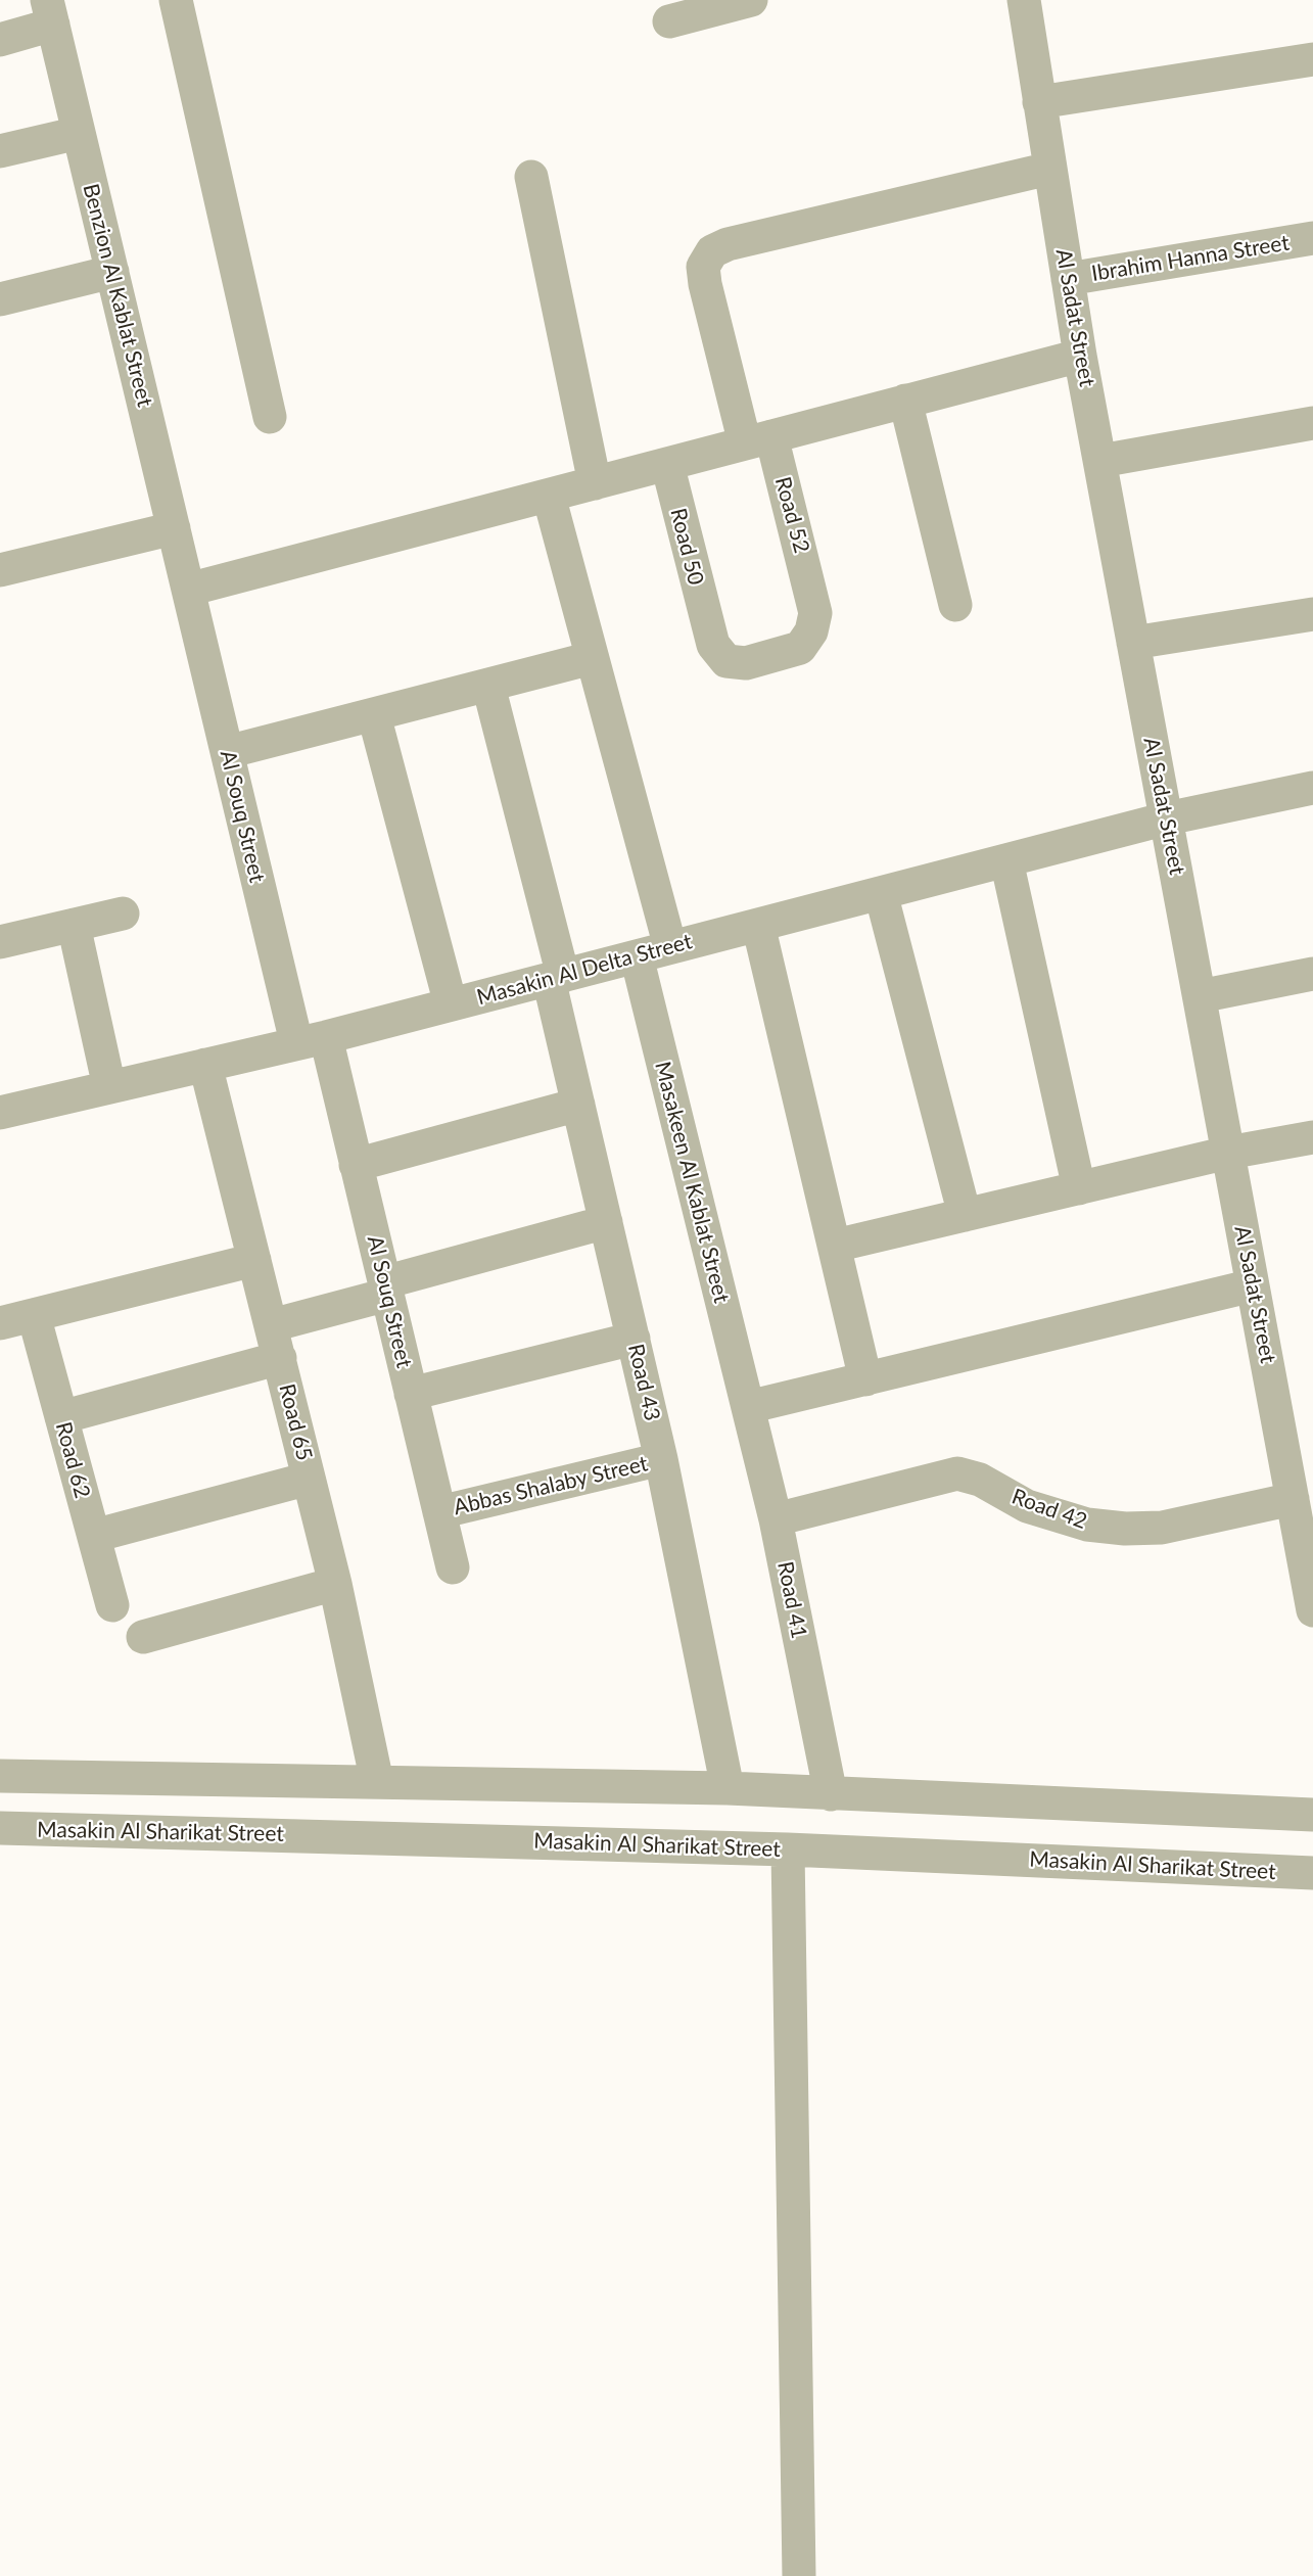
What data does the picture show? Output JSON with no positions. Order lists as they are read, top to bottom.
{
  "streets": {
    "street": [
      "Ibrahim Hanna Street",
      "Benzion Al Kablat Street",
      "Al Sadat Street",
      "Road 52",
      "Road 50",
      "Al Souq Street",
      "Masakin Al Delta Street",
      "Masakeen Al Kablat Street",
      "Road 43",
      "Road 65",
      "Road 62",
      "Abbas Shalaby Street",
      "Road 42",
      "Road 41",
      "Masakin Al Sharikat Street"
    ]
  },
  "crossings": [
    ["Ibrahim Hanna Street", "Al Sadat Street"],
    ["Benzion Al Kablat Street", "Al Souq Street"],
    ["Al Sadat Street", "Road 52"],
    ["Al Sadat Street", "Masakin Al Delta Street"],
    ["Al Sadat Street", "Road 42"],
    ["Road 52", "Road 50"],
    ["Al Souq Street", "Masakin Al Delta Street"],
    ["Al Souq Street", "Abbas Shalaby Street"],
    ["Masakin Al Delta Street", "Masakeen Al Kablat Street"],
    ["Masakin Al Delta Street", "Road 43"],
    ["Masakin Al Delta Street", "Road 65"],
    ["Masakeen Al Kablat Street", "Road 41"],
    ["Road 43", "Abbas Shalaby Street"],
    ["Road 42", "Road 41"]
  ]
}
